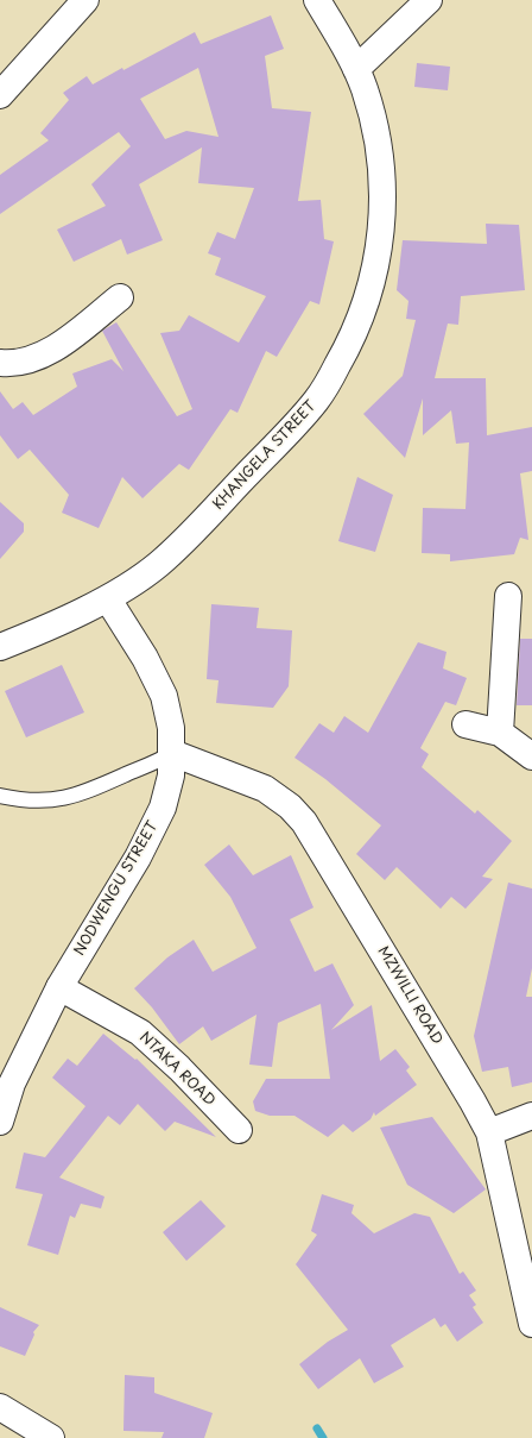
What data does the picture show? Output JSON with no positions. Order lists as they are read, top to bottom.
{
  "streets": {
    "street": [
      "KHANGELA STREET",
      "NODWENGU STREET",
      "MZWILLI ROAD",
      "NTAKA ROAD"
    ]
  },
  "crossings": [
    ["KHANGELA STREET", "NODWENGU STREET"],
    ["NODWENGU STREET", "MZWILLI ROAD"],
    ["NODWENGU STREET", "NTAKA ROAD"]
  ]
}
